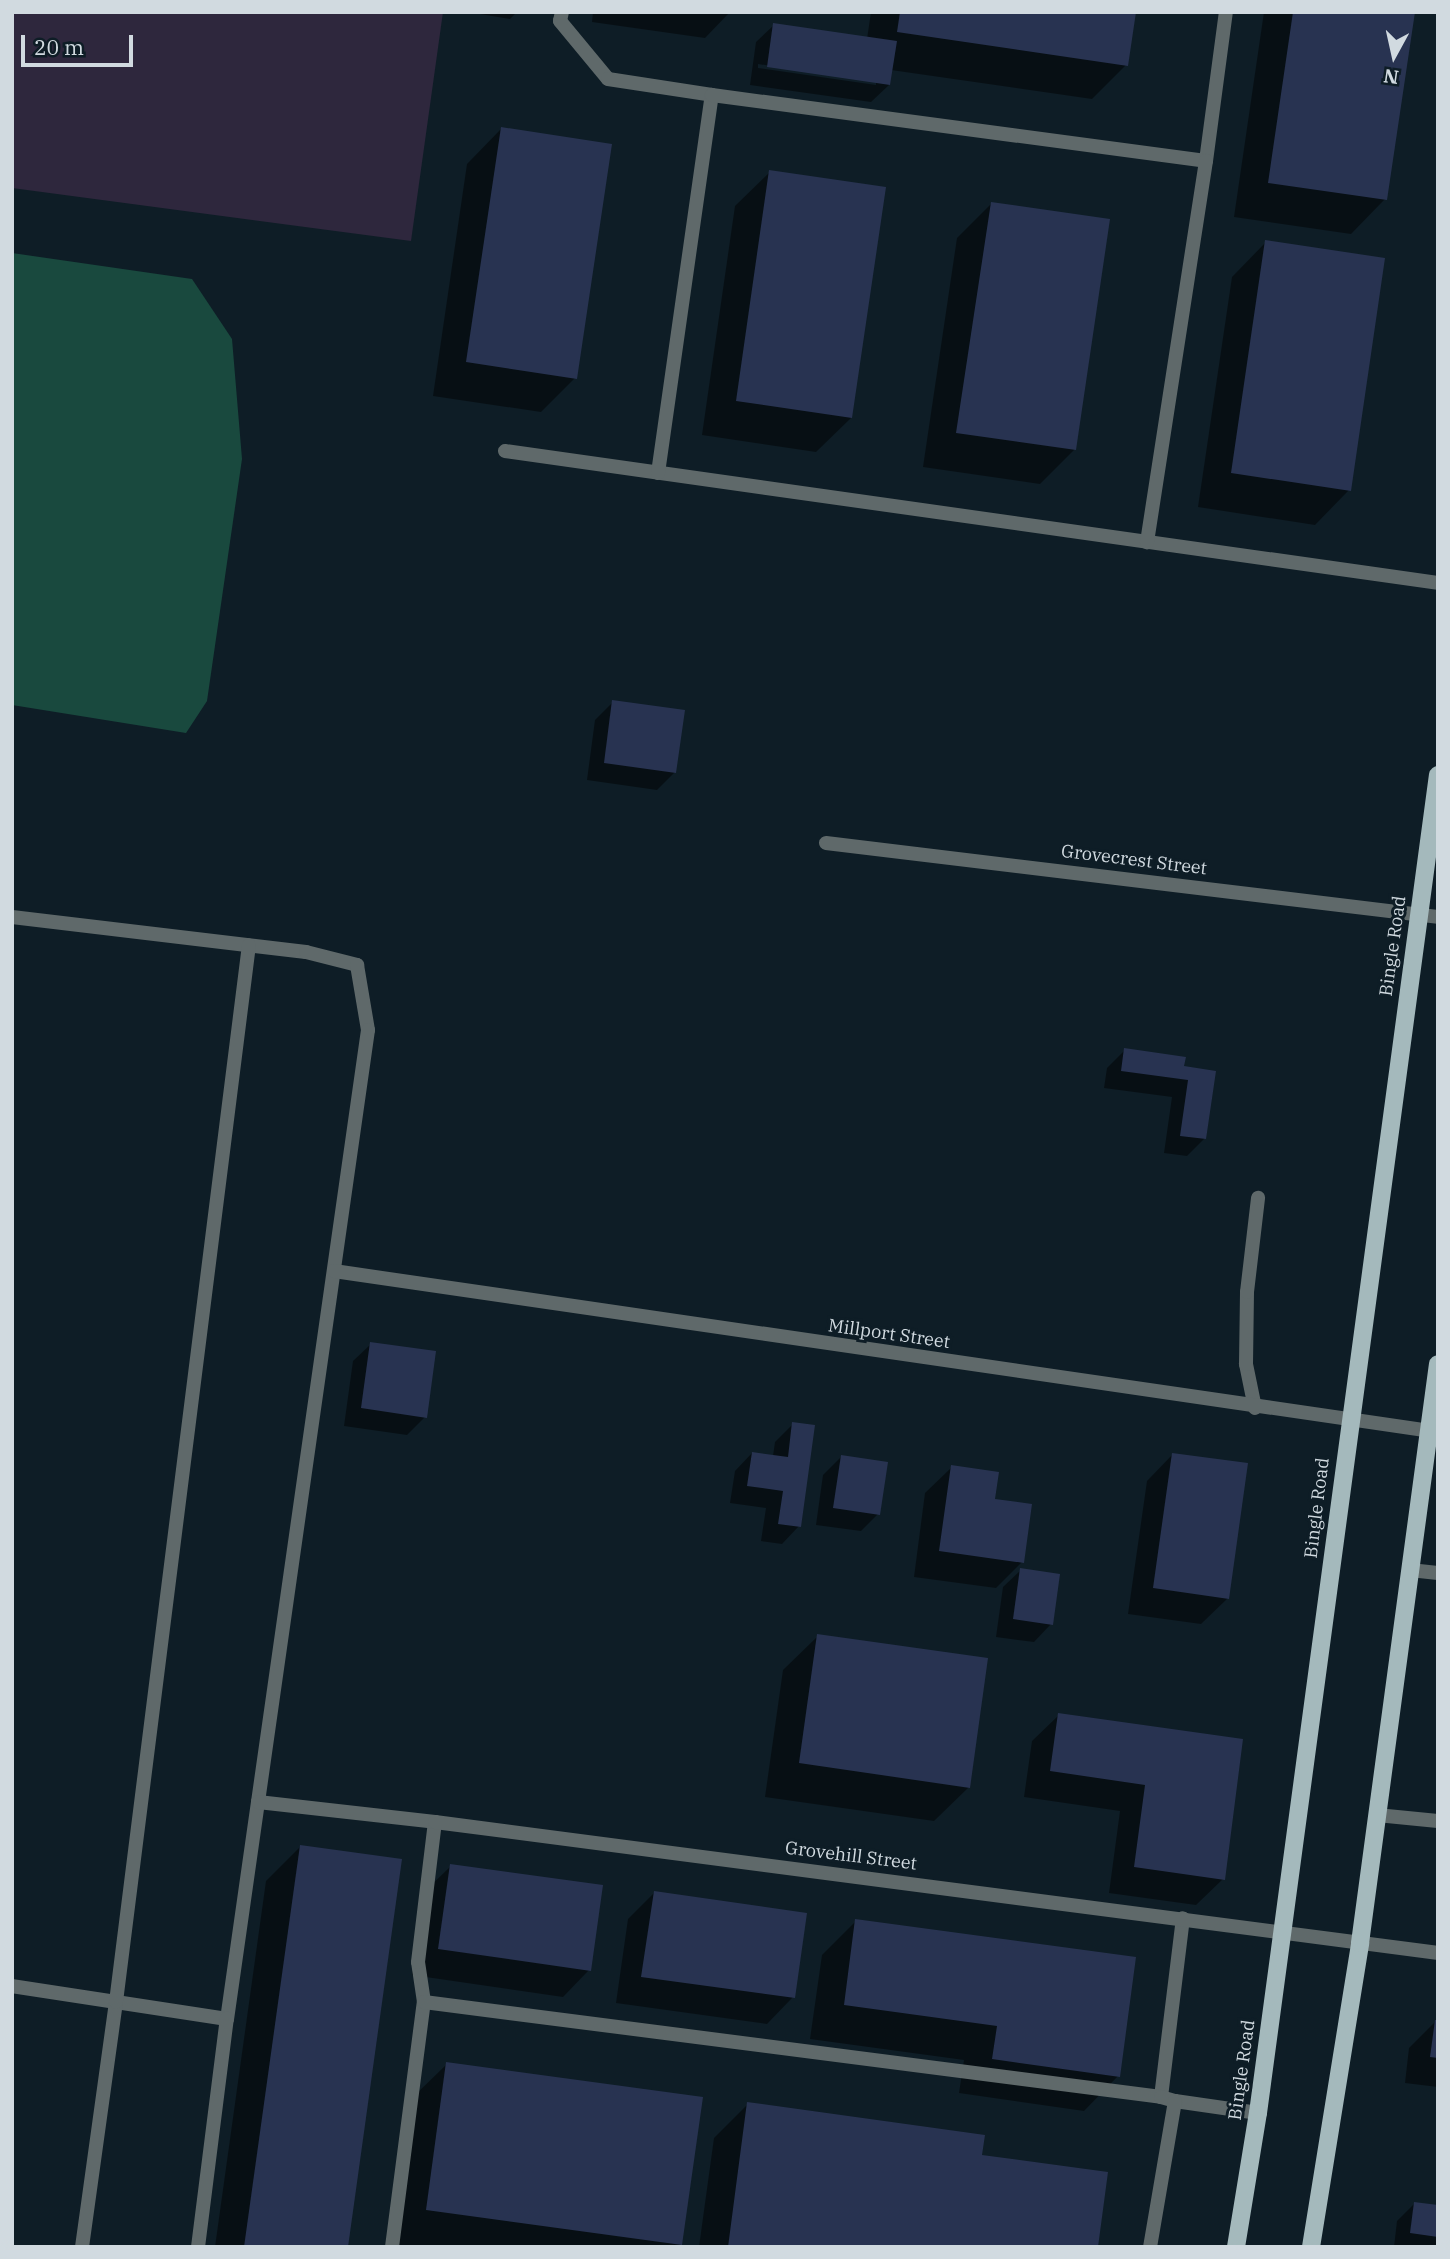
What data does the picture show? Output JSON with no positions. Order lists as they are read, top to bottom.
{
  "streets": {
    "main road": ["Bingle Road"],
    "street": ["Grovecrest Street", "Millport Street", "Grovehill Street"]
  },
  "crossings": [
    ["Grovecrest Street", "Bingle Road"],
    ["Bingle Road", "Millport Street"],
    ["Bingle Road", "Grovehill Street"]
  ],
  "scale_bar": "20 m",
  "north": "bottom"
}
